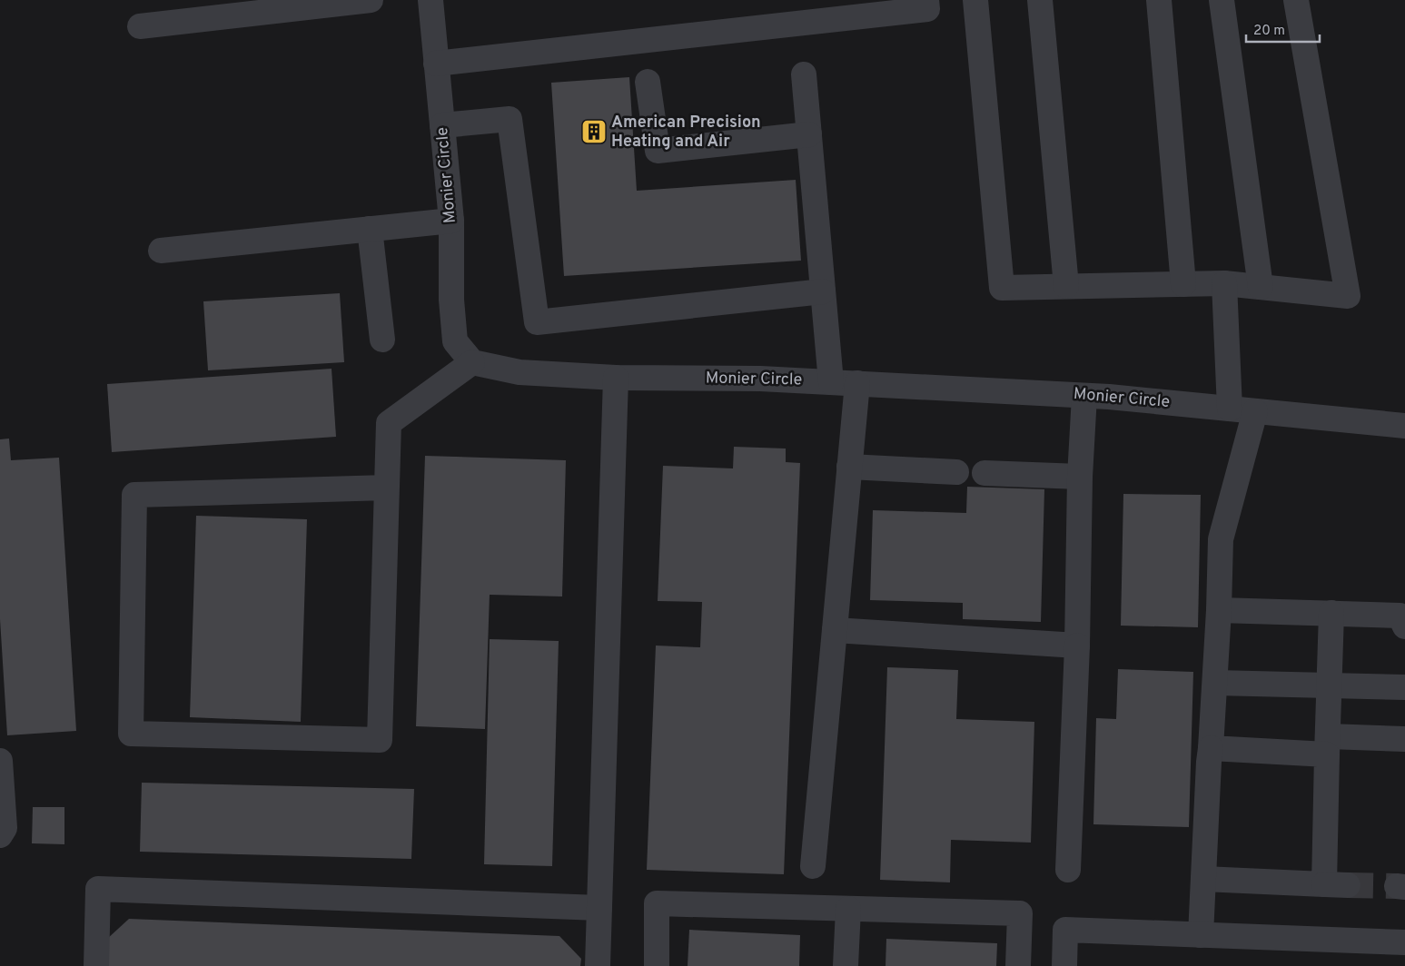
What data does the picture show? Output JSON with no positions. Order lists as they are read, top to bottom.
{
  "streets": {
    "street": ["Monier Circle"]
  },
  "places": {
    "building": ["American Precision Heating and Air"]
  },
  "scale_bar": "20 m"
}
